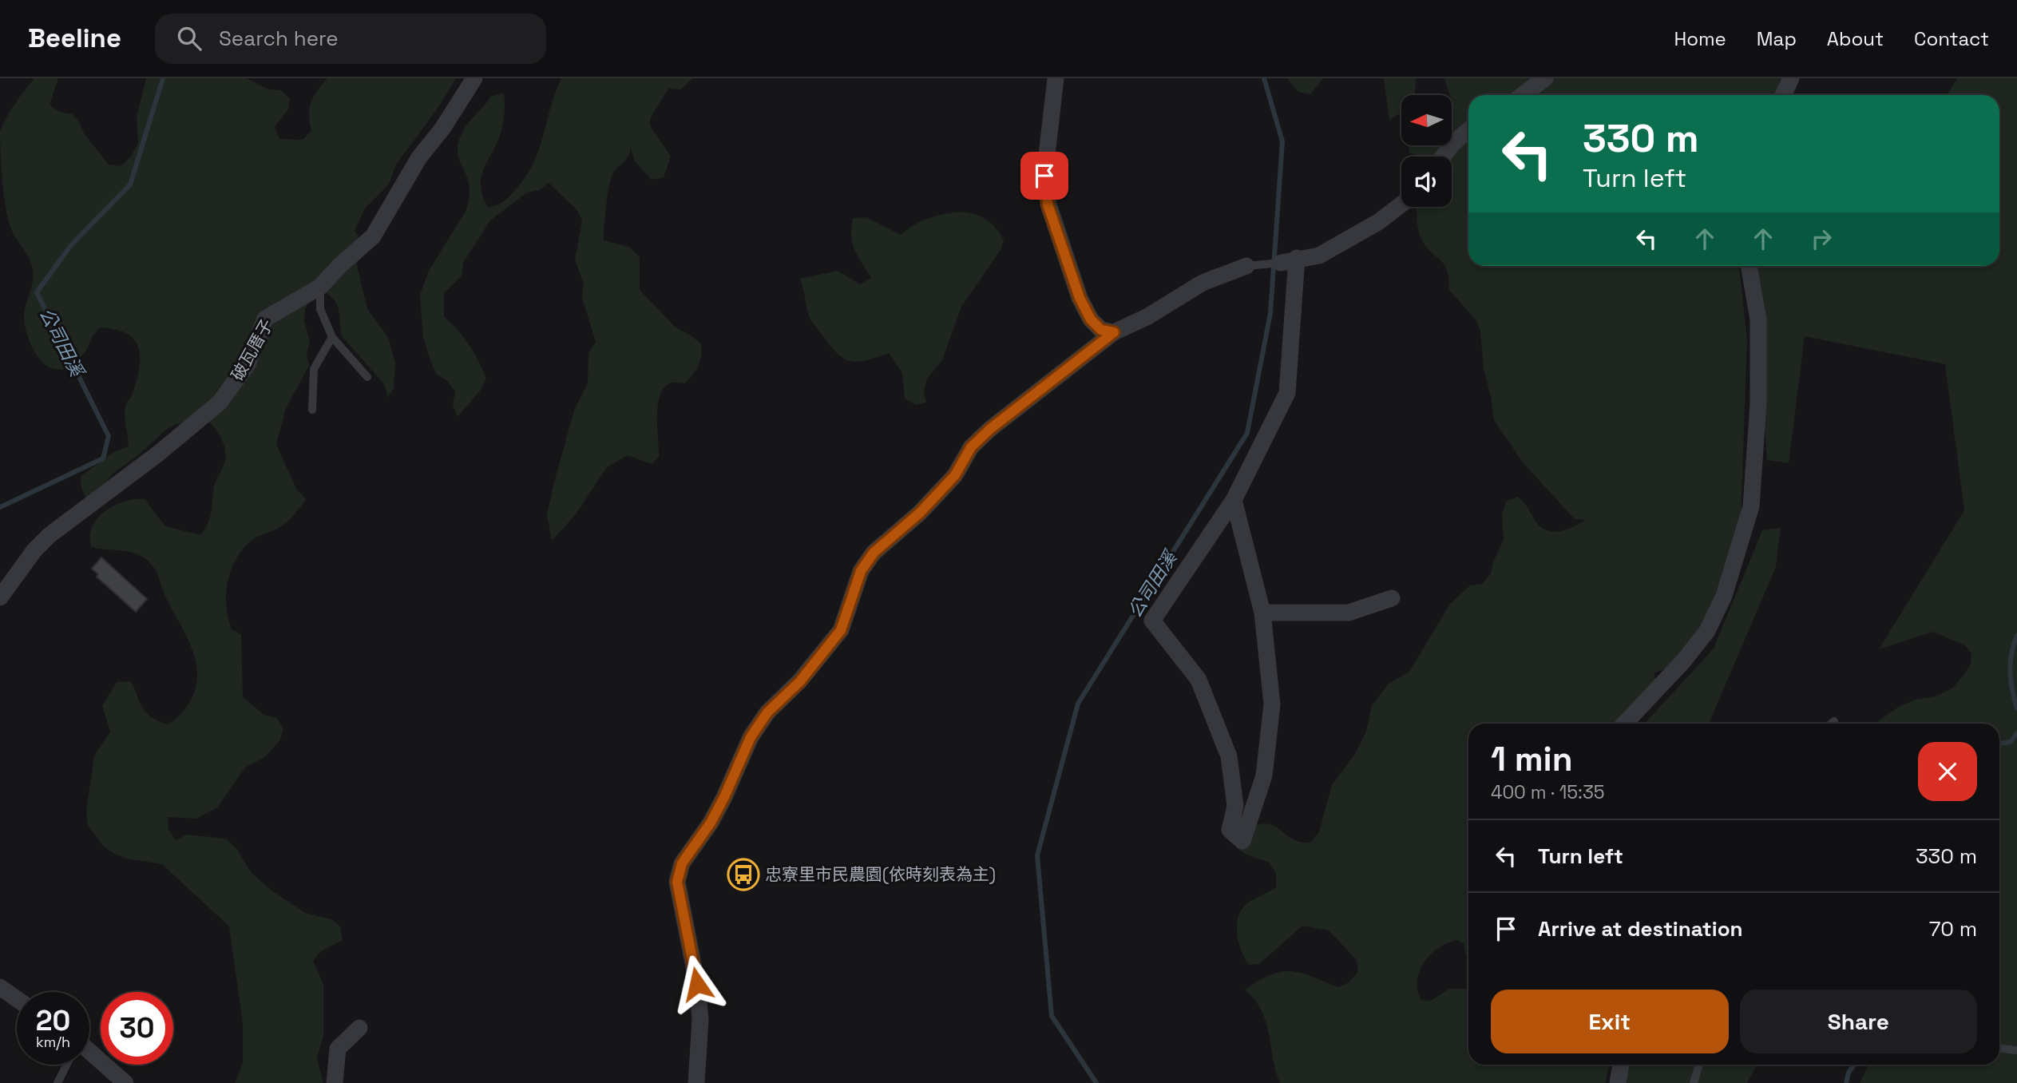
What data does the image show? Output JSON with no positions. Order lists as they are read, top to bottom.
{
  "streets": {
    "street": ["破瓦厝子"]
  },
  "water": ["公司田溪"],
  "places": {
    "bus stop": ["忠寮里市民農園(依時刻表為主)"]
  },
  "north": "left",
  "page": {
    "header": "Beeline",
    "search": "Search here",
    "nav": [
      "Home",
      "Map",
      "About",
      "Contact"
    ],
    "turn": ["330 m", "Turn left"],
    "heading": ["1 min", "400 m · 15:35"],
    "list": [
      {
        "name": "Turn left",
        "value": "330 m"
      },
      {
        "name": "Arrive at destination",
        "value": "70 m"
      }
    ],
    "buttons": ["Exit", "Share"],
    "speed": "20 km/h",
    "limit": "30"
  }
}
